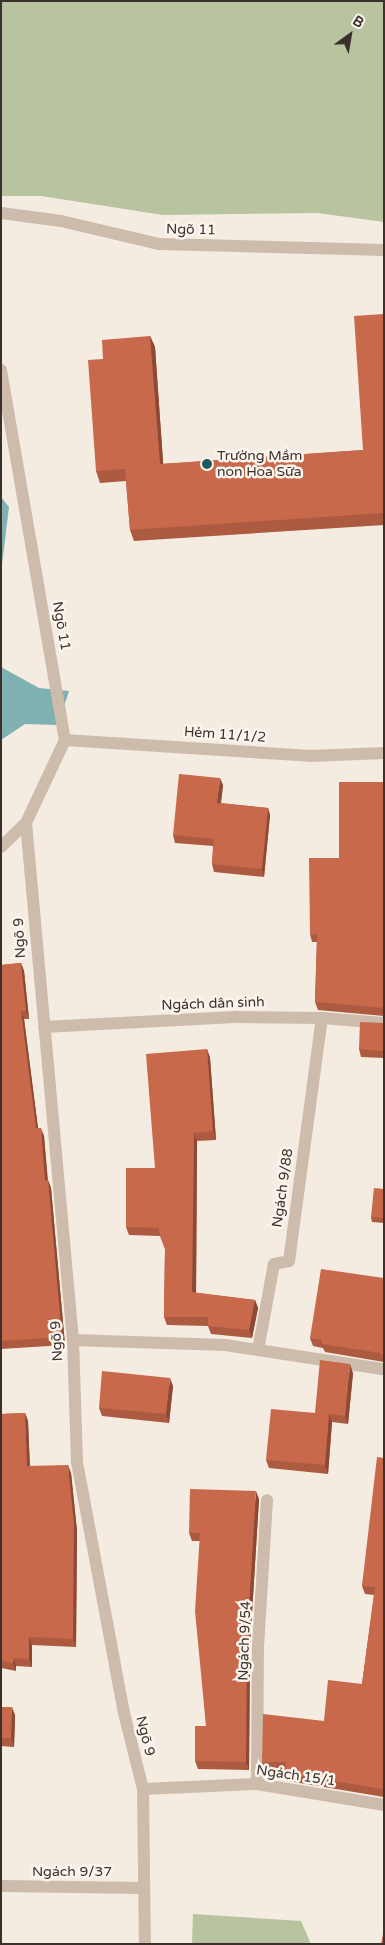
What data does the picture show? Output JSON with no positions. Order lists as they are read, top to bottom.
{
  "streets": {
    "street": [
      "Ngõ 11",
      "Hẻm 11/1/2",
      "Ngõ 9",
      "Ngách dân sinh",
      "Ngách 9/88",
      "Ngách 9/54",
      "Ngách 15/1",
      "Ngách 9/37"
    ]
  },
  "crossings": [
    ["Ngõ 11", "Hẻm 11/1/2"],
    ["Ngõ 9", "Ngách dân sinh"],
    ["Ngõ 9", "Ngách 15/1"],
    ["Ngõ 9", "Ngách 9/37"],
    ["Ngách dân sinh", "Ngách 9/88"],
    ["Ngách 9/54", "Ngách 15/1"]
  ],
  "places": ["Trường Mầm non Hoa Sữa"],
  "north": "top right"
}
